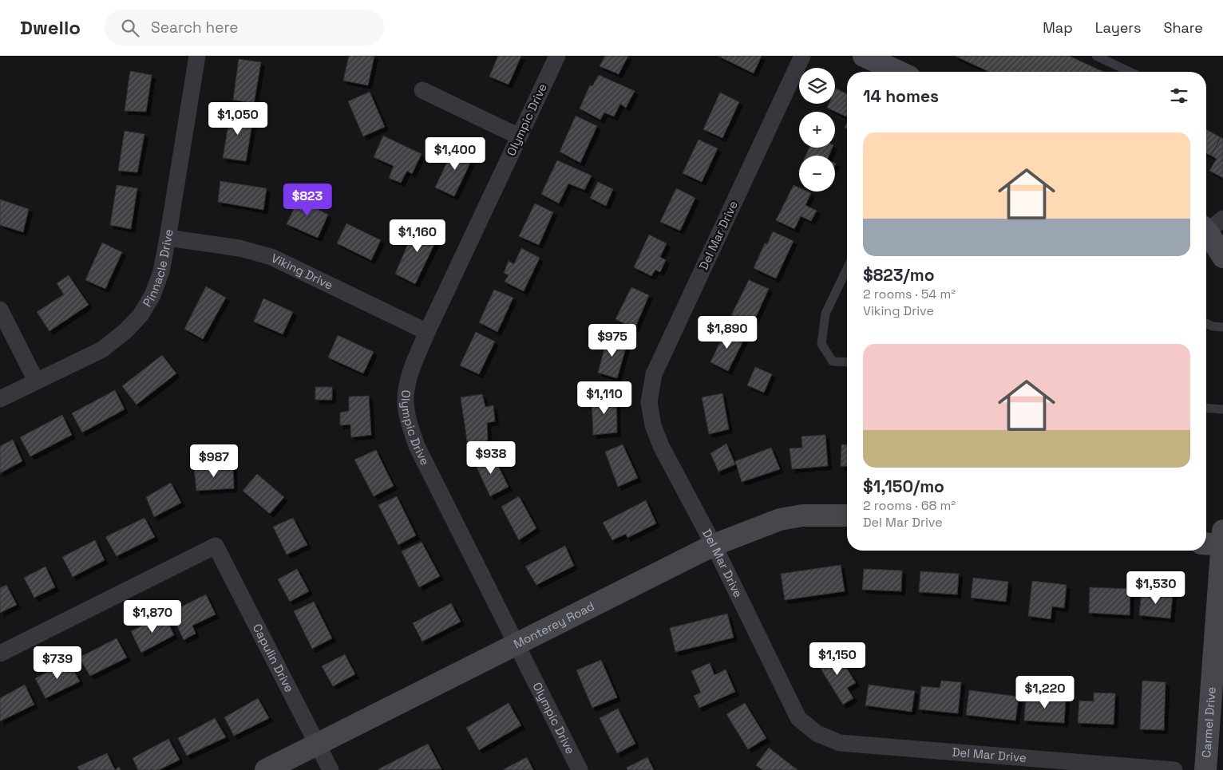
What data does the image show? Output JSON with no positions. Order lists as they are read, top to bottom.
{
  "streets": {
    "street": [
      "Olympic Drive",
      "Del Mar Drive",
      "Pinnacle Drive",
      "Viking Drive",
      "Monterey Road",
      "Capulin Drive",
      "Carmel Drive"
    ]
  },
  "crossings": [
    ["Olympic Drive", "Viking Drive"],
    ["Olympic Drive", "Monterey Road"],
    ["Del Mar Drive", "Monterey Road"],
    ["Pinnacle Drive", "Viking Drive"],
    ["Monterey Road", "Capulin Drive"]
  ],
  "page": {
    "header": "Dwello",
    "search": "Search here",
    "nav": ["Map", "Layers", "Share"],
    "map_buttons": ["+", "−"],
    "heading": "14 homes",
    "price": [
      "$1,050",
      "$1,400",
      "$823",
      "$1,160",
      "$1,890",
      "$975",
      "$1,110",
      "$938",
      "$987",
      "$1,530",
      "$1,870",
      "$1,150",
      "$739",
      "$1,220"
    ],
    "list": [
      {
        "name": "$823/mo",
        "note": "2 rooms · 54 m² · Viking Drive"
      },
      {
        "name": "$1,150/mo",
        "note": "2 rooms · 68 m² · Del Mar Drive"
      }
    ]
  }
}
